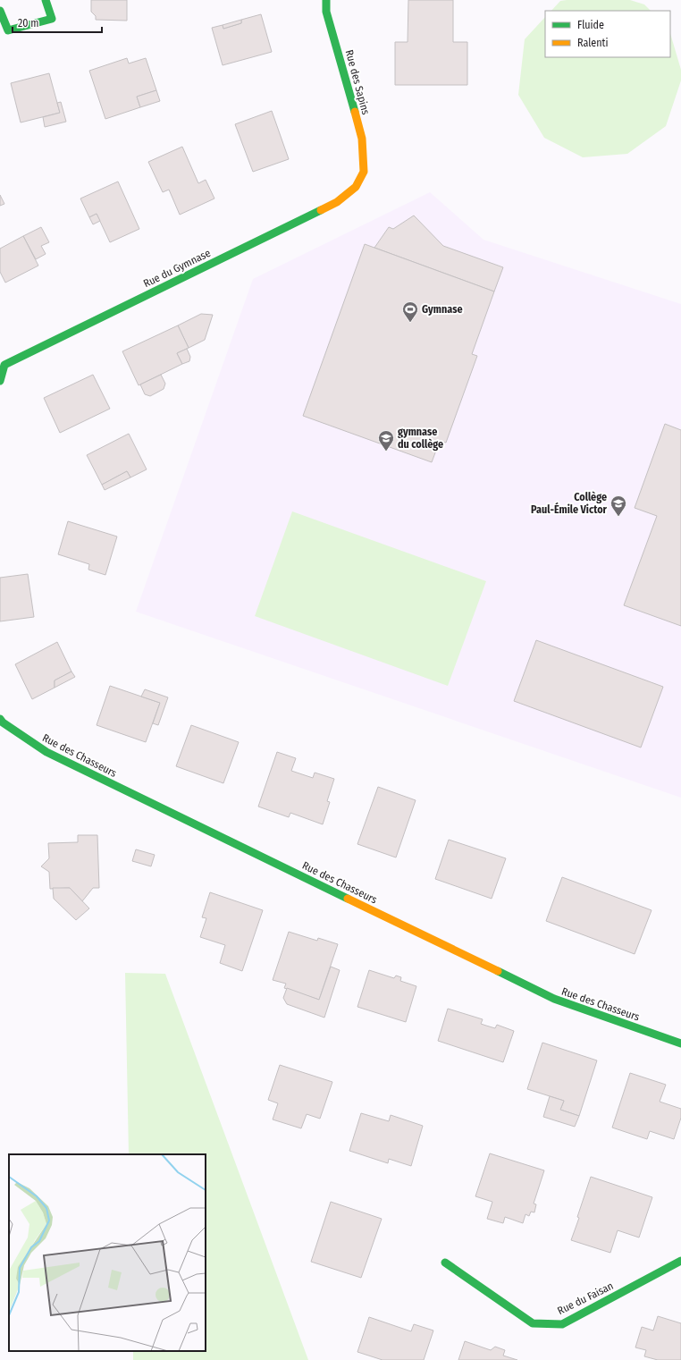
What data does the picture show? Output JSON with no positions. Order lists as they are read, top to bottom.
{
  "streets": {
    "street": [
      "Rue des Sapins",
      "Rue du Gymnase",
      "Rue des Chasseurs",
      "Rue du Faisan"
    ]
  },
  "crossings": [
    ["Rue des Sapins", "Rue du Gymnase"]
  ],
  "places": {
    "sports": ["Gymnase"],
    "school or university": ["gymnase du collège", "Collège Paul-Émile Victor"]
  },
  "legend": ["Fluide", "Ralenti"],
  "scale_bar": "20 m"
}
